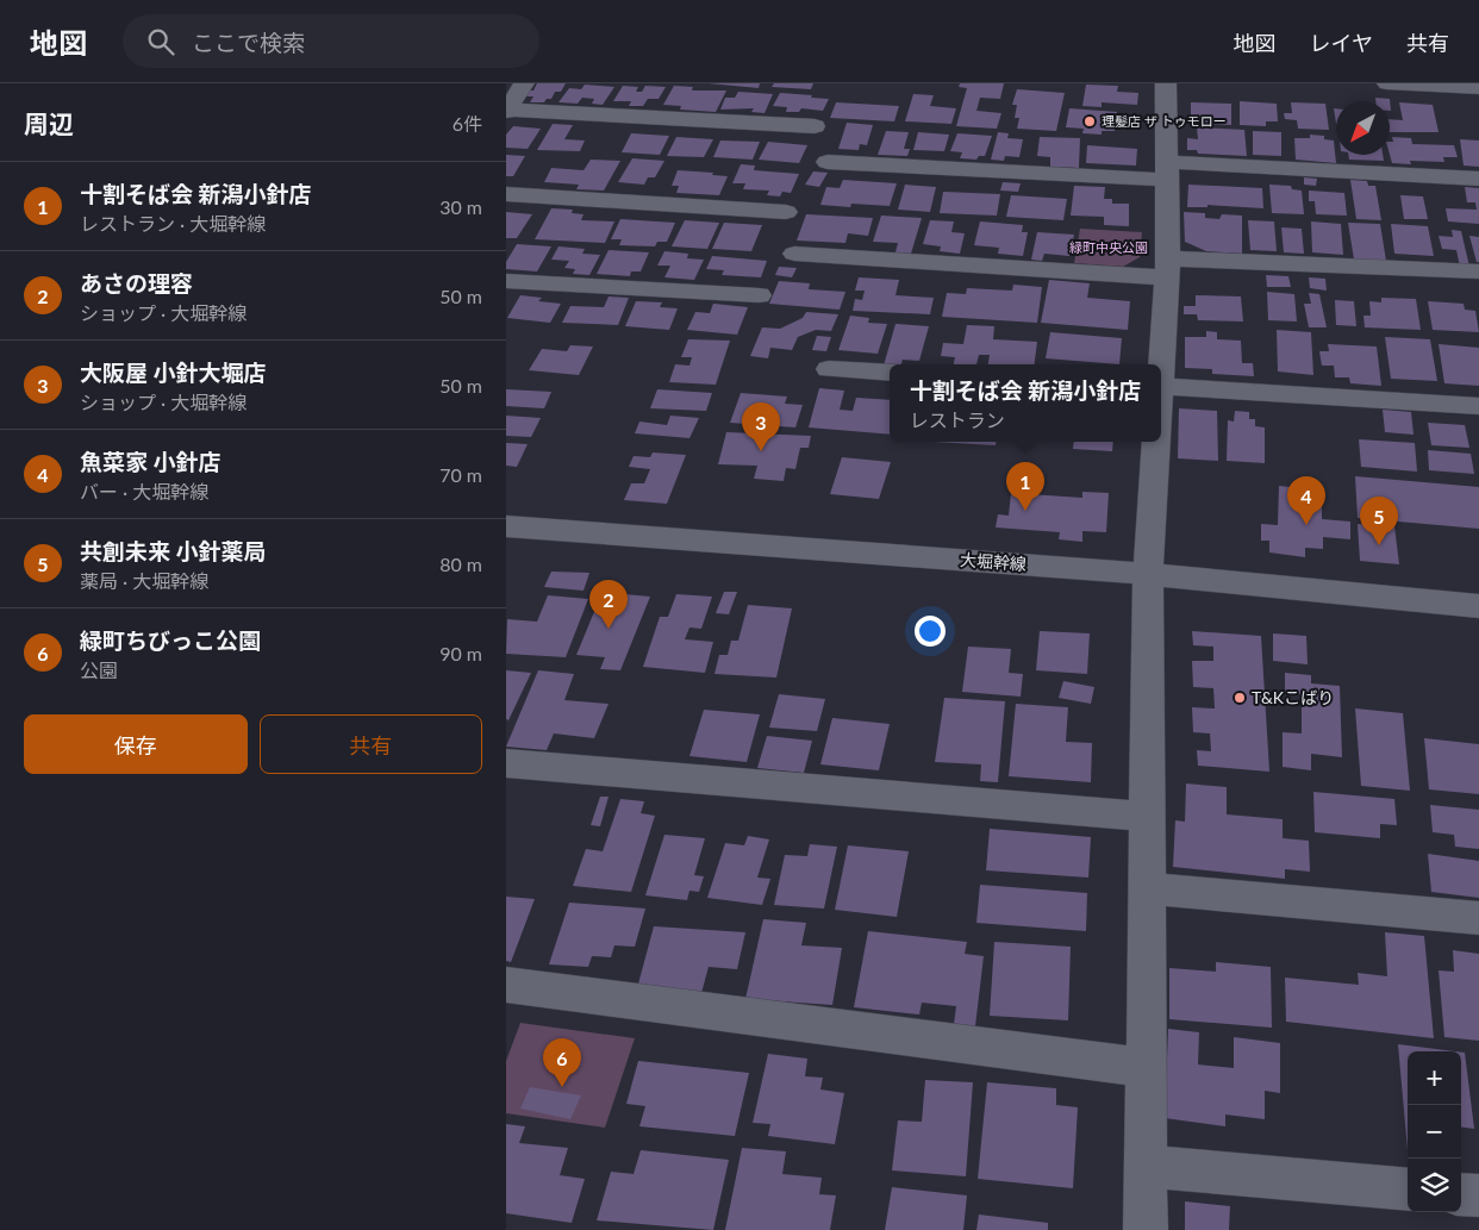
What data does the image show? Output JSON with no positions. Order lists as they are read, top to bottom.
{
  "streets": {
    "street": ["大堀幹線"]
  },
  "parks": ["緑町中央公園"],
  "places": ["理髪店 ザ トゥモロー", "T&Kこばり"],
  "north": "bottom left",
  "page": {
    "header": "地図",
    "search": "ここで検索",
    "nav": ["地図", "レイヤ", "共有"],
    "heading": ["周辺", "6件"],
    "list": [
      {
        "mark": "1",
        "name": "十割そば会 新潟小針店",
        "note": "レストラン · 大堀幹線",
        "value": "30 m"
      },
      {
        "mark": "2",
        "name": "あさの理容",
        "note": "ショップ · 大堀幹線",
        "value": "50 m"
      },
      {
        "mark": "3",
        "name": "大阪屋 小針大堀店",
        "note": "ショップ · 大堀幹線",
        "value": "50 m"
      },
      {
        "mark": "4",
        "name": "魚菜家 小針店",
        "note": "バー · 大堀幹線",
        "value": "70 m"
      },
      {
        "mark": "5",
        "name": "共創未来 小針薬局",
        "note": "薬局 · 大堀幹線",
        "value": "80 m"
      },
      {
        "mark": "6",
        "name": "緑町ちびっこ公園",
        "note": "公園",
        "value": "90 m"
      }
    ],
    "popup": ["十割そば会 新潟小針店", "レストラン"],
    "pins": [
      "3",
      "1",
      "4",
      "5",
      "2",
      "6"
    ],
    "buttons": ["保存", "共有"],
    "map_buttons": ["+", "−"]
  }
}
